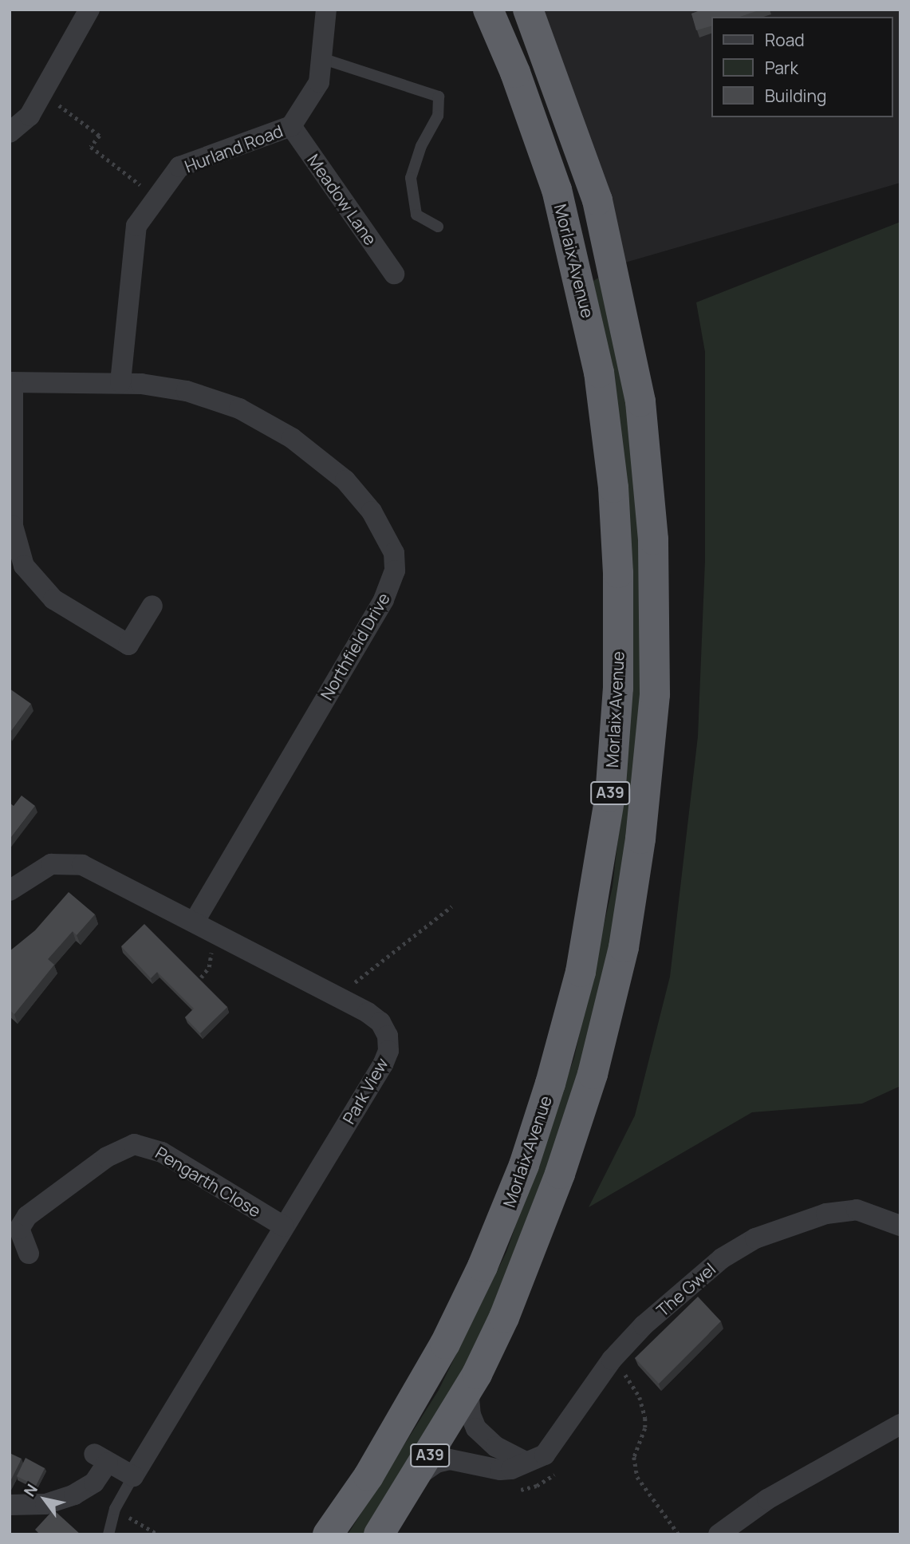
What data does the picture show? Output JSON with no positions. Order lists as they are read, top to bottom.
{
  "streets": {
    "highway": ["Morlaix Avenue", "A39"],
    "street": [
      "Hurland Road",
      "Meadow Lane",
      "Northfield Drive",
      "Park View",
      "Pengarth Close",
      "The Gwel"
    ]
  },
  "crossings": [
    ["Hurland Road", "Meadow Lane"],
    ["Hurland Road", "Northfield Drive"],
    ["Northfield Drive", "Park View"],
    ["A39", "The Gwel"],
    ["Park View", "Pengarth Close"]
  ],
  "legend": ["Road", "Park", "Building"],
  "north": "top left"
}
